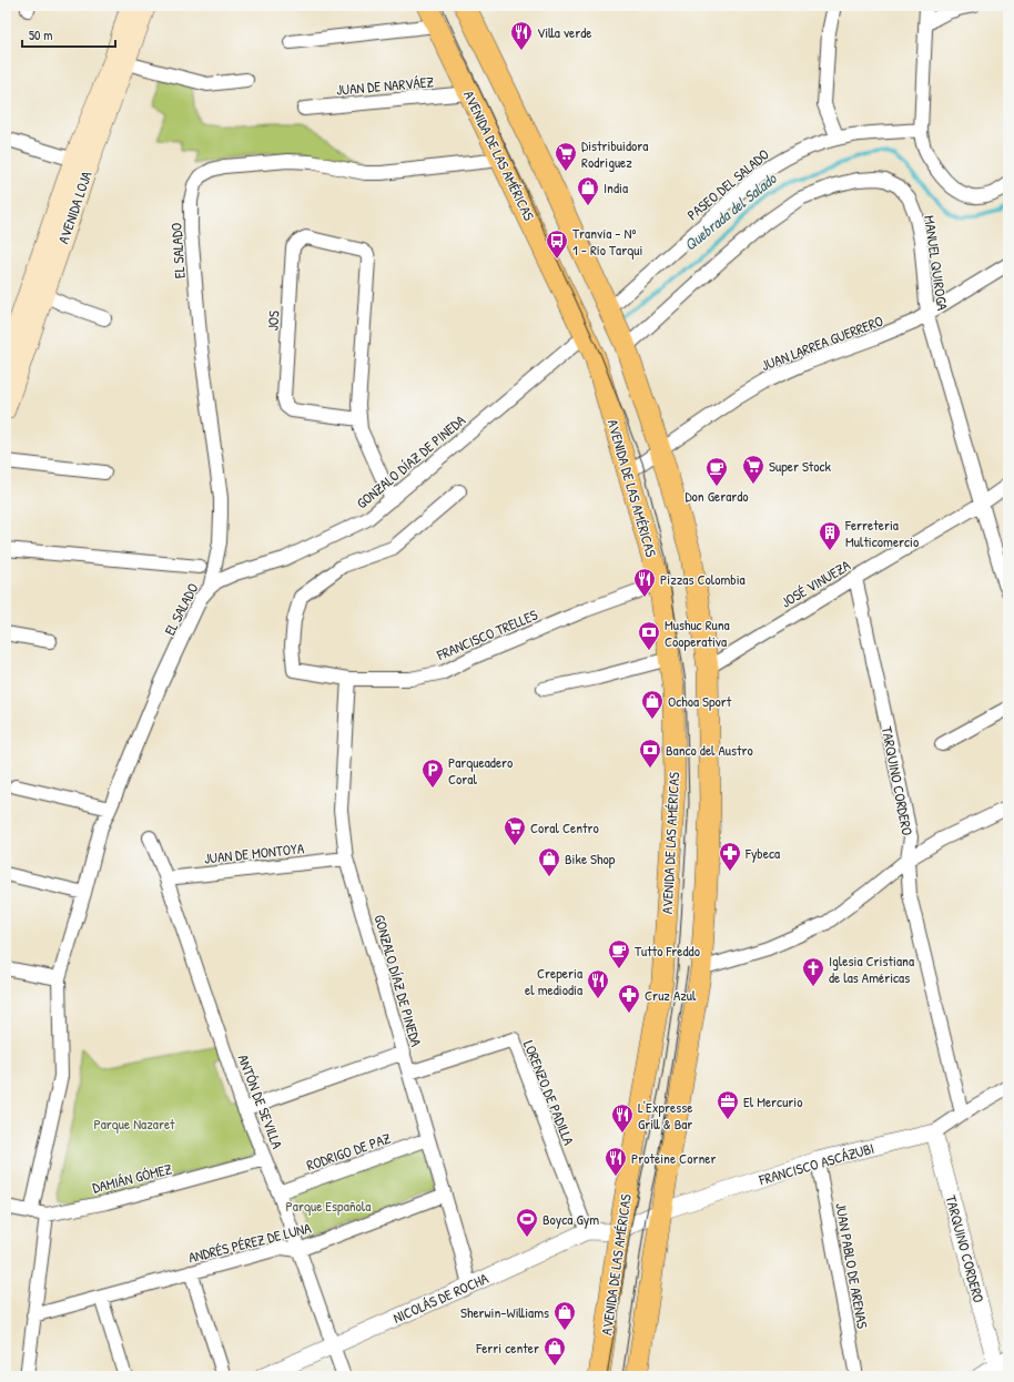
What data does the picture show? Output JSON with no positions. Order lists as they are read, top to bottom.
{
  "streets": {
    "main road": ["AVENIDA DE LAS AMÉRICAS", "AVENIDA LOJA"],
    "street": [
      "JUAN DE NARVÁEZ",
      "PASEO DEL SALADO",
      "EL SALADO",
      "MANUEL QUIROGA",
      "JOS",
      "JUAN LARREA GUERRERO",
      "GONZALO DÍAZ DE PINEDA",
      "JOSÉ VINUEZA",
      "FRANCISCO TRELLES",
      "TARQUINO CORDERO",
      "JUAN DE MONTOYA",
      "LORENZO DE PADILLA",
      "ANTÓN DE SEVILLA",
      "RODRIGO DE PAZ",
      "FRANCISCO ASCÁZUBI",
      "DAMIÁN GÓMEZ",
      "ANDRÉS PÉREZ DE LUNA",
      "JUAN PABLO DE ARENAS",
      "NICOLÁS DE ROCHA"
    ]
  },
  "crossings": [
    ["JUAN DE NARVÁEZ", "AVENIDA DE LAS AMÉRICAS"],
    ["AVENIDA DE LAS AMÉRICAS", "EL SALADO"],
    ["AVENIDA DE LAS AMÉRICAS", "JUAN LARREA GUERRERO"],
    ["AVENIDA DE LAS AMÉRICAS", "GONZALO DÍAZ DE PINEDA"],
    ["AVENIDA DE LAS AMÉRICAS", "FRANCISCO TRELLES"],
    ["AVENIDA DE LAS AMÉRICAS", "FRANCISCO ASCÁZUBI"],
    ["AVENIDA DE LAS AMÉRICAS", "NICOLÁS DE ROCHA"],
    ["EL SALADO", "GONZALO DÍAZ DE PINEDA"],
    ["EL SALADO", "DAMIÁN GÓMEZ"],
    ["MANUEL QUIROGA", "JUAN LARREA GUERRERO"],
    ["MANUEL QUIROGA", "JOSÉ VINUEZA"],
    ["GONZALO DÍAZ DE PINEDA", "FRANCISCO TRELLES"],
    ["GONZALO DÍAZ DE PINEDA", "JUAN DE MONTOYA"],
    ["GONZALO DÍAZ DE PINEDA", "LORENZO DE PADILLA"],
    ["GONZALO DÍAZ DE PINEDA", "RODRIGO DE PAZ"],
    ["GONZALO DÍAZ DE PINEDA", "ANDRÉS PÉREZ DE LUNA"],
    ["GONZALO DÍAZ DE PINEDA", "NICOLÁS DE ROCHA"],
    ["JOSÉ VINUEZA", "TARQUINO CORDERO"],
    ["TARQUINO CORDERO", "FRANCISCO ASCÁZUBI"],
    ["JUAN DE MONTOYA", "ANTÓN DE SEVILLA"],
    ["LORENZO DE PADILLA", "NICOLÁS DE ROCHA"],
    ["ANTÓN DE SEVILLA", "RODRIGO DE PAZ"],
    ["ANTÓN DE SEVILLA", "DAMIÁN GÓMEZ"],
    ["ANTÓN DE SEVILLA", "ANDRÉS PÉREZ DE LUNA"],
    ["ANTÓN DE SEVILLA", "NICOLÁS DE ROCHA"],
    ["FRANCISCO ASCÁZUBI", "JUAN PABLO DE ARENAS"],
    ["FRANCISCO ASCÁZUBI", "NICOLÁS DE ROCHA"]
  ],
  "water": ["Quebrada del Salado"],
  "parks": ["Parque Nazaret", "Parque Española"],
  "places": {
    "restaurant": [
      "Villa verde",
      "Pizzas Colombia",
      "Creperia el mediodía",
      "L'Expresse Grill & Bar",
      "Proteine Corner"
    ],
    "supermarket": ["Distribuidora Rodriguez", "Super Stock", "Coral Centro"],
    "shop": [
      "India",
      "Ochoa Sport",
      "Bike Shop",
      "Sherwin-Williams",
      "Ferri center"
    ],
    "bus stop": ["Tranvía - Nº 1 - Río Tarqui"],
    "cafe": ["Don Gerardo", "Tutto Freddo"],
    "building": ["Ferreteria Multicomercio"],
    "bank": ["Mushuc Runa Cooperativa", "Banco del Austro"],
    "parking": ["Parqueadero Coral"],
    "pharmacy": ["Fybeca", "Cruz Azul"],
    "church": ["Iglesia Cristiana de las Américas"],
    "office": ["El Mercurio"],
    "sports": ["Boyca Gym"]
  },
  "scale_bar": "50 m"
}
